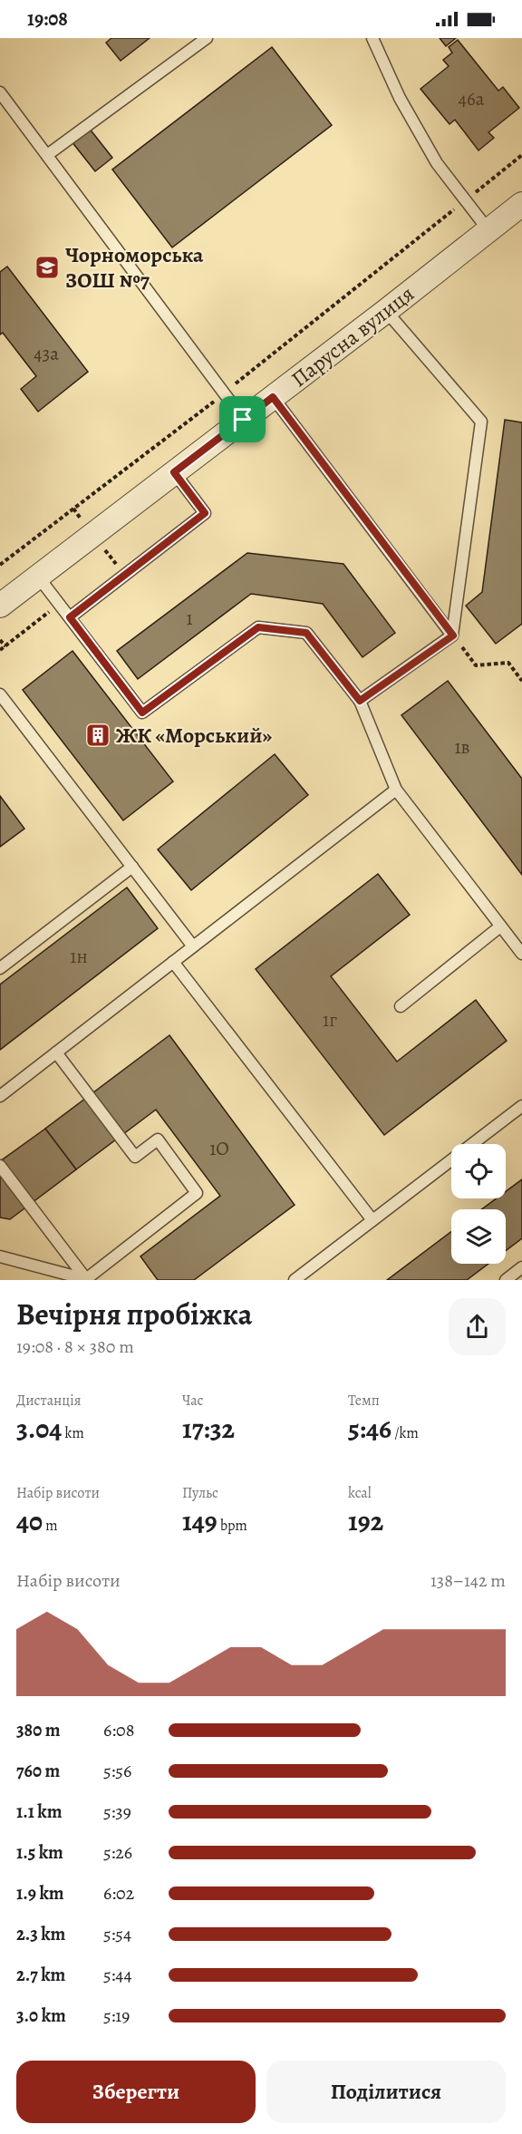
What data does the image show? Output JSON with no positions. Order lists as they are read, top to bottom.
{
  "streets": {
    "street": ["Парусна вулиця"]
  },
  "places": {
    "school or university": ["Чорноморська ЗОШ №7"],
    "building": ["ЖК «Морський»"]
  },
  "house_numbers": [
    "46а",
    "43а",
    "1",
    "1в",
    "1н",
    "1г",
    "1О"
  ],
  "page": {
    "status": "19:08",
    "heading": ["Вечірня пробіжка", "19:08 · 8 × 380 m"],
    "stats": [
      ["Дистанція", "3.04 km"],
      ["Час", "17:32"],
      ["Темп", "5:46 /km"],
      ["Набір висоти", "40 m"],
      ["Пульс", "149 bpm"],
      ["kcal", "192"]
    ],
    "chart": ["Набір висоти", "138–142 m"],
    "list": [
      {
        "name": "380 m",
        "note": "6:08"
      },
      {
        "name": "760 m",
        "note": "5:56"
      },
      {
        "name": "1.1 km",
        "note": "5:39"
      },
      {
        "name": "1.5 km",
        "note": "5:26"
      },
      {
        "name": "1.9 km",
        "note": "6:02"
      },
      {
        "name": "2.3 km",
        "note": "5:54"
      },
      {
        "name": "2.7 km",
        "note": "5:44"
      },
      {
        "name": "3.0 km",
        "note": "5:19"
      }
    ],
    "buttons": ["Зберегти", "Поділитися"]
  }
}
